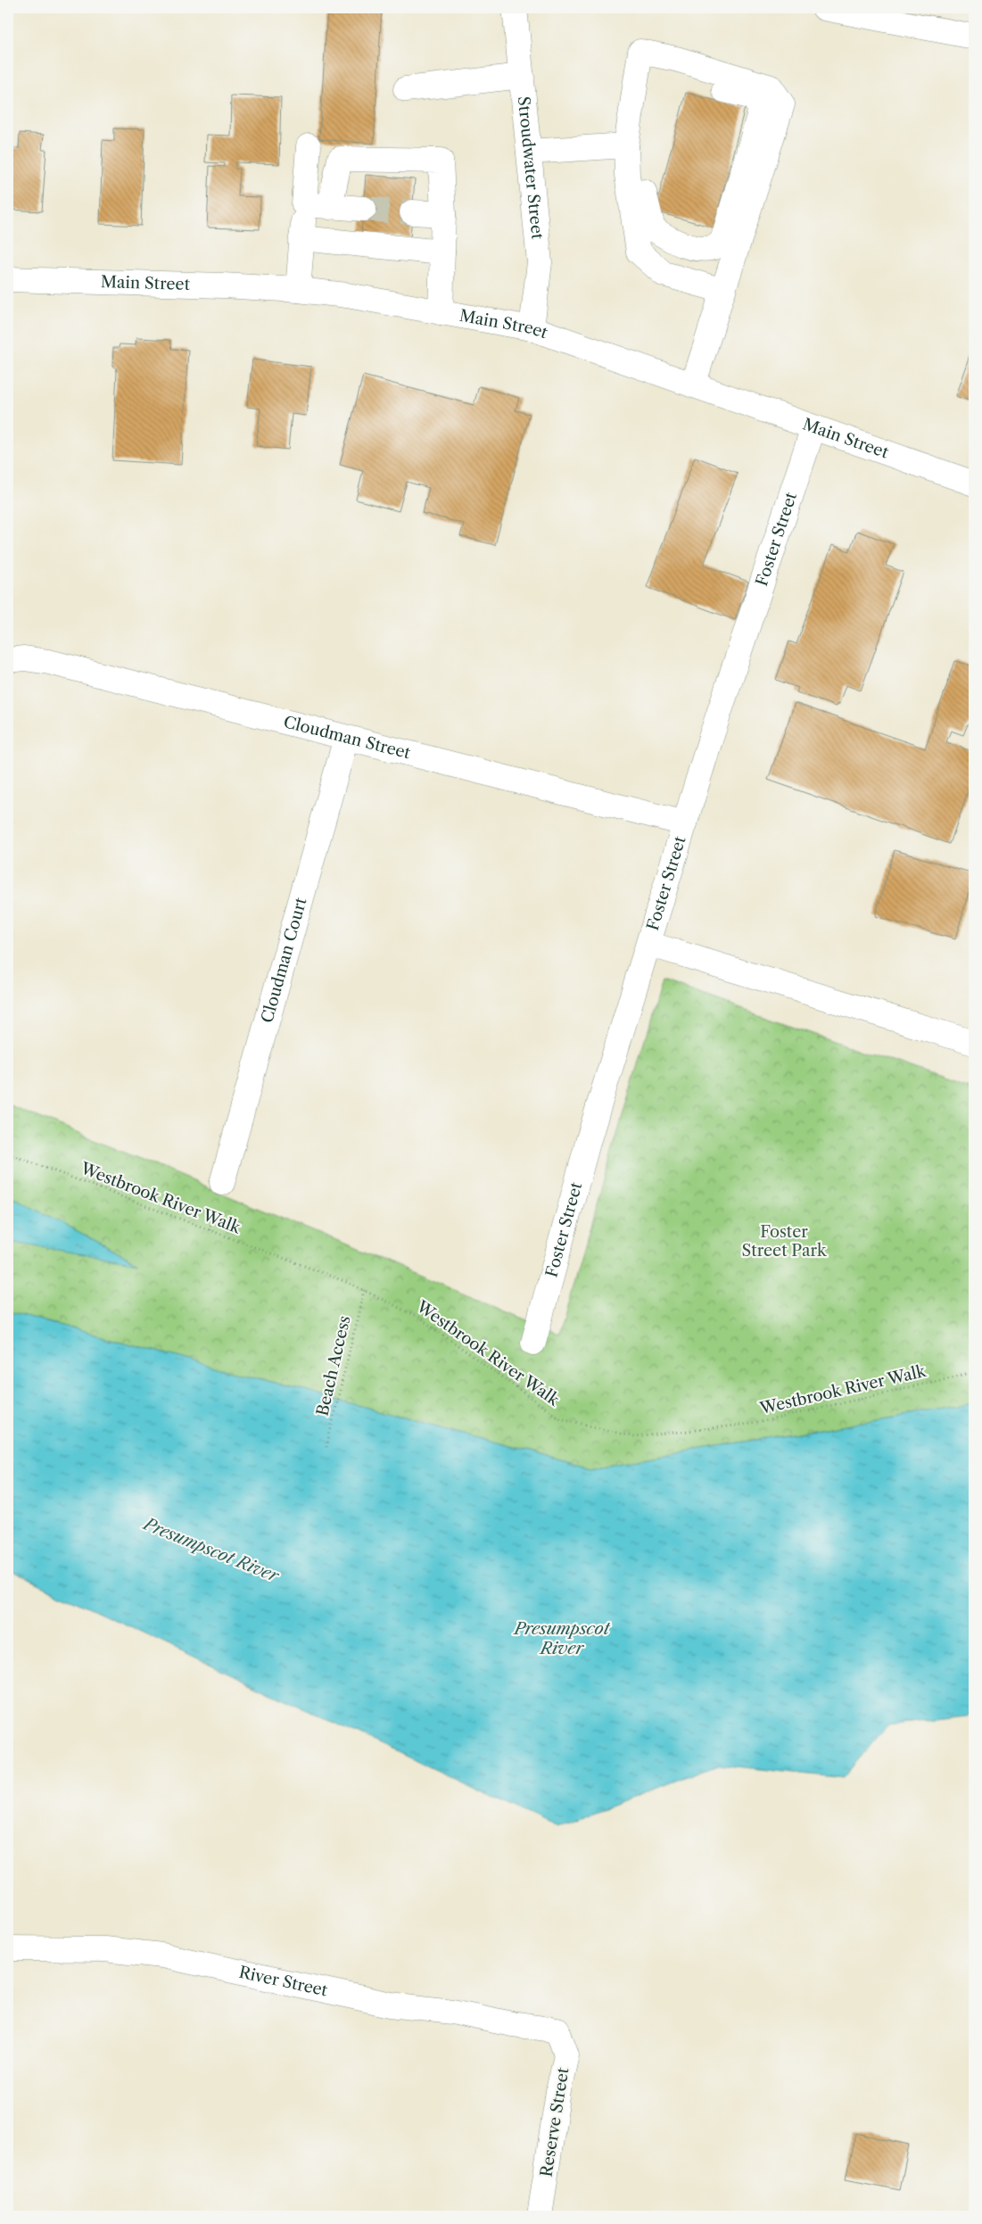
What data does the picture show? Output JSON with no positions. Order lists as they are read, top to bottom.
{
  "streets": {
    "main road": [
      "Stroudwater Street",
      "Main Street",
      "Foster Street",
      "Cloudman Street",
      "Cloudman Court",
      "River Street",
      "Reserve Street"
    ],
    "path": ["Westbrook River Walk", "Beach Access"]
  },
  "crossings": [
    ["Stroudwater Street", "Main Street"],
    ["Main Street", "Foster Street"],
    ["Foster Street", "Cloudman Street"],
    ["Cloudman Street", "Cloudman Court"],
    ["Westbrook River Walk", "Beach Access"],
    ["River Street", "Reserve Street"]
  ],
  "water": ["Presumpscot River"],
  "parks": ["Foster Street Park"]
}
